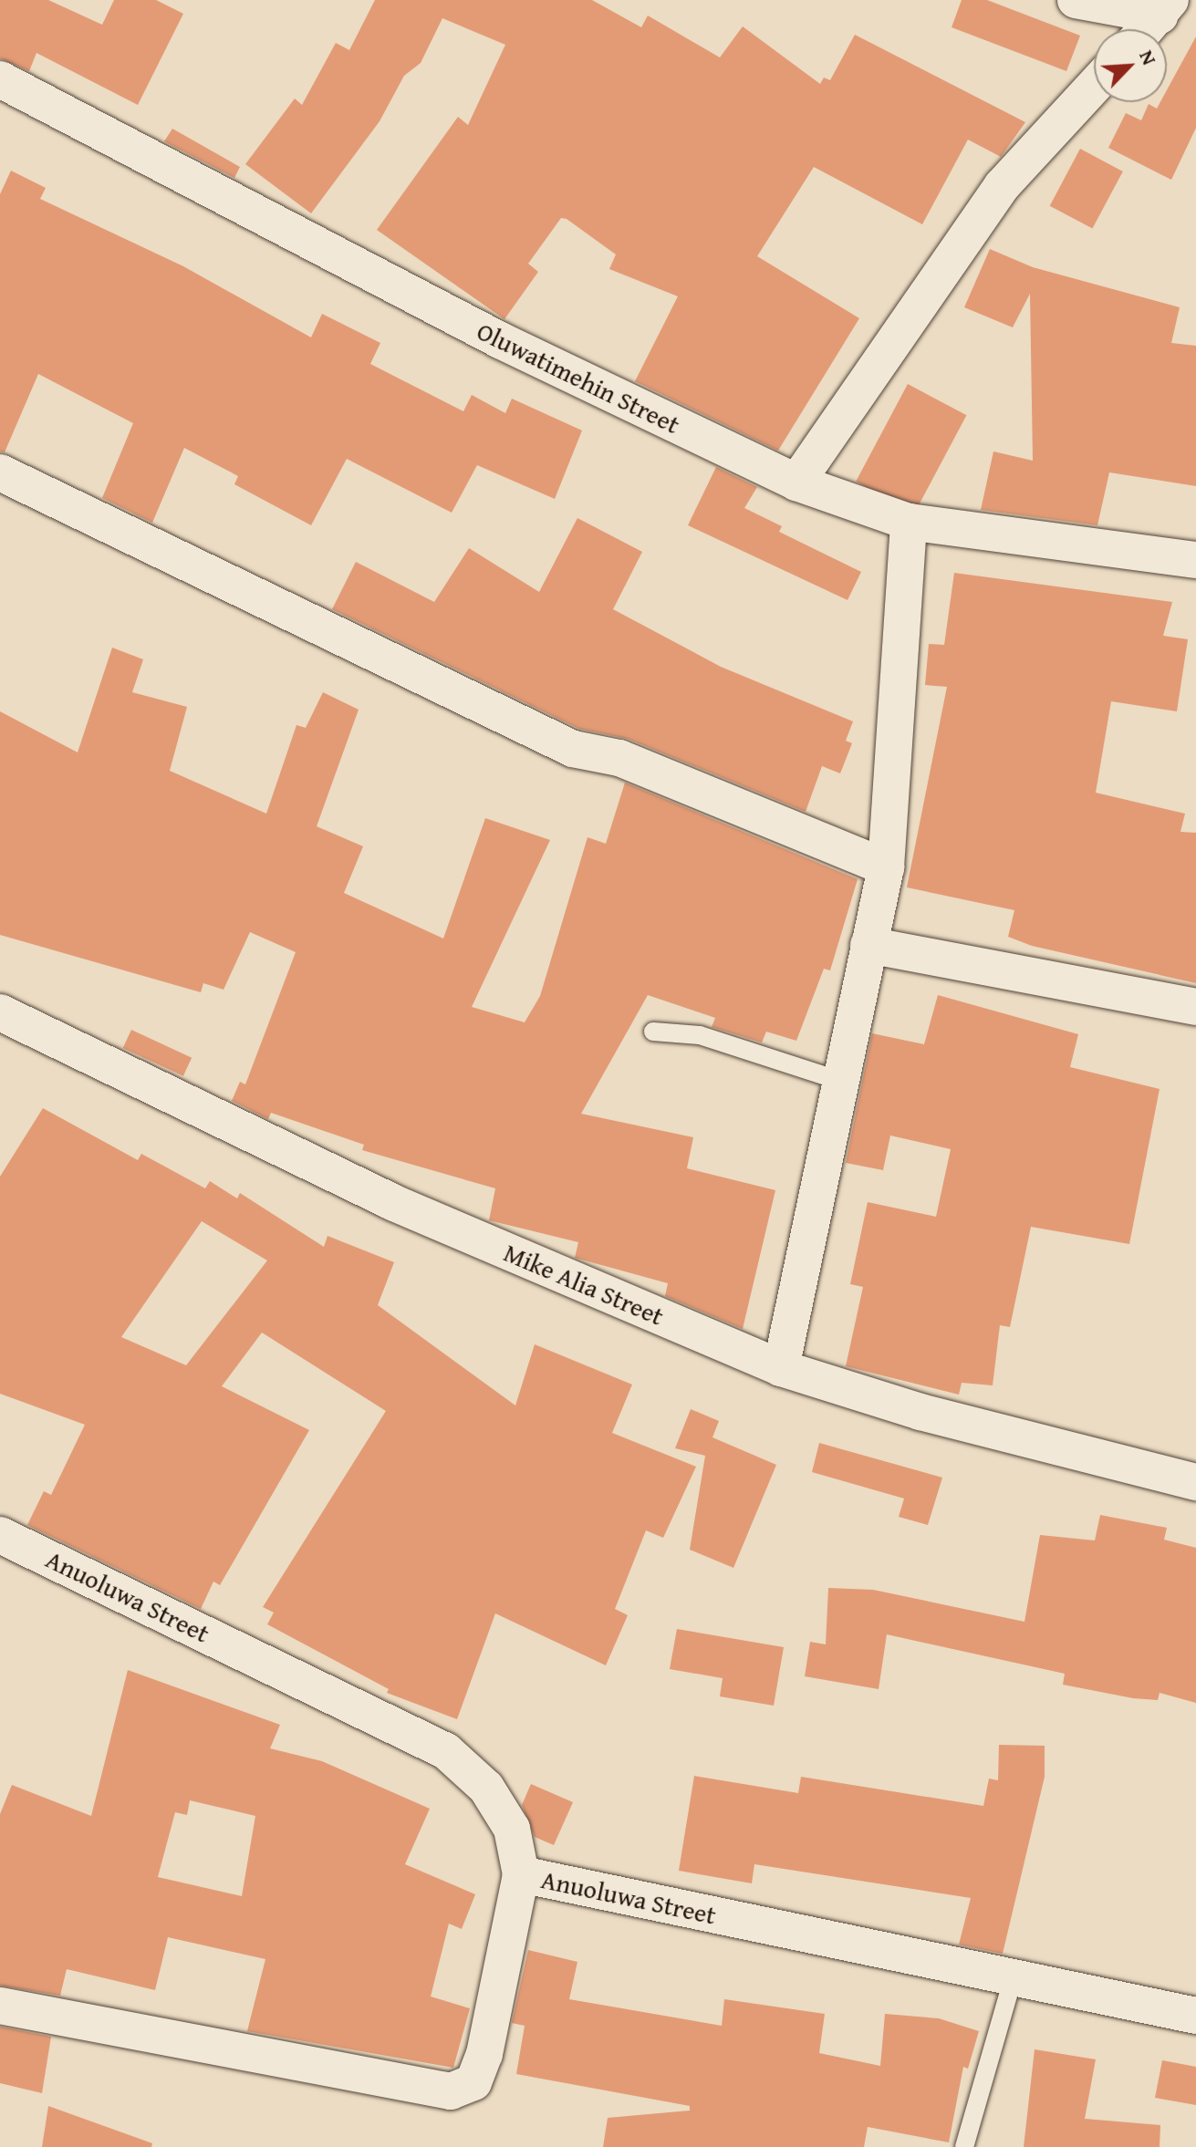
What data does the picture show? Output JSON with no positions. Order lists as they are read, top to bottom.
{
  "streets": {
    "street": ["Oluwatimehin Street", "Mike Alia Street", "Anuoluwa Street"]
  },
  "north": "top right"
}
